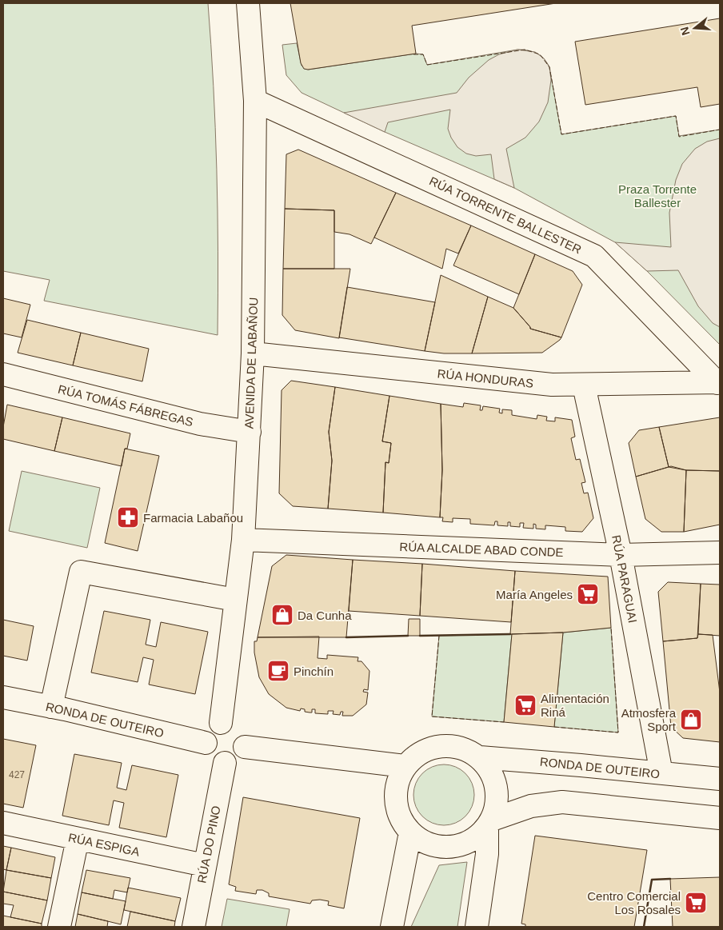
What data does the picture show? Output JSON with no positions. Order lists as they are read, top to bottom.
{
  "streets": {
    "street": [
      "RÚA TORRENTE BALLESTER",
      "AVENIDA DE LABAÑOU",
      "RÚA HONDURAS",
      "RÚA TOMÁS FÁBREGAS",
      "RÚA ALCALDE ABAD CONDE",
      "RÚA PARAGUAI",
      "RONDA DE OUTEIRO",
      "RÚA ESPIGA",
      "RÚA DO PINO"
    ]
  },
  "crossings": [
    ["RÚA TORRENTE BALLESTER", "AVENIDA DE LABAÑOU"],
    ["RÚA TORRENTE BALLESTER", "RÚA HONDURAS"],
    ["AVENIDA DE LABAÑOU", "RÚA HONDURAS"],
    ["AVENIDA DE LABAÑOU", "RÚA TOMÁS FÁBREGAS"],
    ["AVENIDA DE LABAÑOU", "RÚA ALCALDE ABAD CONDE"],
    ["AVENIDA DE LABAÑOU", "RONDA DE OUTEIRO"],
    ["AVENIDA DE LABAÑOU", "RÚA DO PINO"],
    ["RÚA HONDURAS", "RÚA PARAGUAI"],
    ["RÚA ALCALDE ABAD CONDE", "RÚA PARAGUAI"],
    ["RÚA PARAGUAI", "RONDA DE OUTEIRO"],
    ["RONDA DE OUTEIRO", "RÚA DO PINO"],
    ["RÚA ESPIGA", "RÚA DO PINO"]
  ],
  "parks": ["Praza Torrente Ballester"],
  "places": {
    "pharmacy": ["Farmacia Labañou"],
    "supermarket": ["María Angeles", "Alimentación Riná", "Centro Comercial Los Rosales"],
    "shop": ["Da Cunha", "Atmosfera Sport"],
    "cafe": ["Pinchín"]
  },
  "house_numbers": ["427"],
  "north": "left"
}
